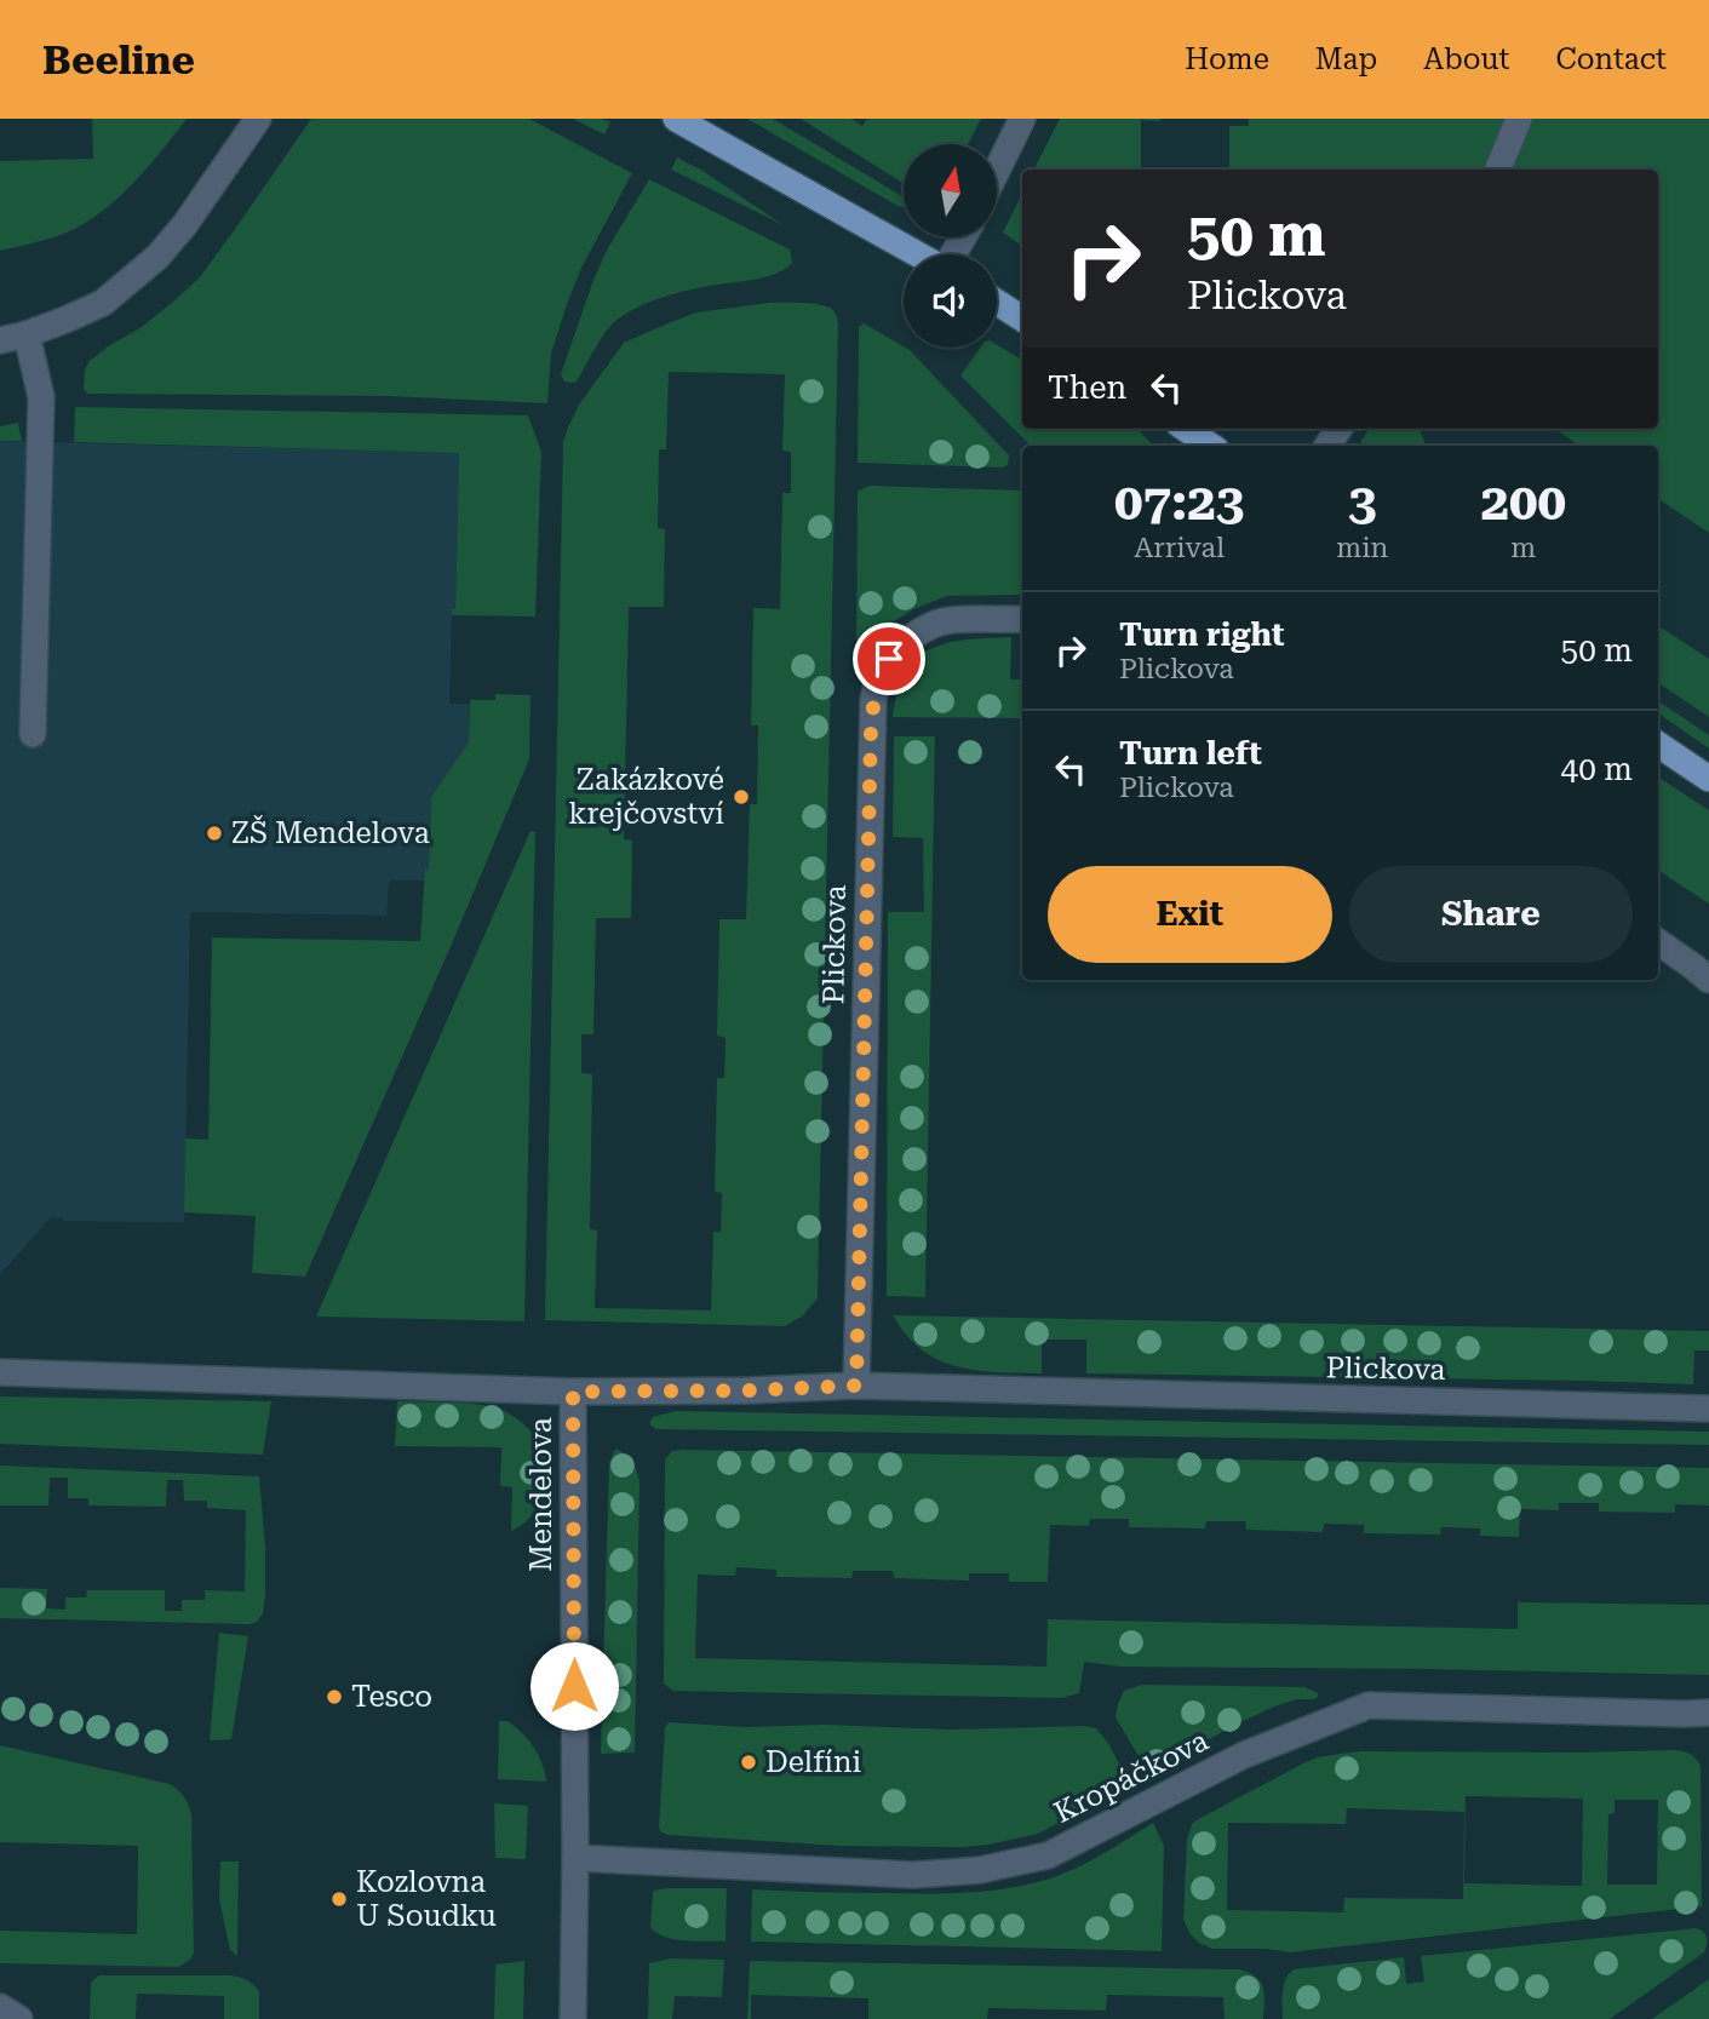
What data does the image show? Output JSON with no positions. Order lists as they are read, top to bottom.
{
  "streets": {
    "street": ["Plickova", "Mendelova", "Kropáčkova"]
  },
  "crossings": [
    ["Plickova", "Mendelova"],
    ["Mendelova", "Kropáčkova"]
  ],
  "places": [
    "Zakázkové krejčovství",
    "ZŠ Mendelova",
    "Tesco",
    "Delfíni",
    "Kozlovna U Soudku"
  ],
  "north": "top",
  "page": {
    "header": "Beeline",
    "nav": [
      "Home",
      "Map",
      "About",
      "Contact"
    ],
    "turn": ["50 m", "Plickova"],
    "then": "Then",
    "eta": [
      "07:23",
      "Arrival",
      "3",
      "min",
      "200",
      "m"
    ],
    "list": [
      {
        "name": "Turn right",
        "note": "Plickova",
        "value": "50 m"
      },
      {
        "name": "Turn left",
        "note": "Plickova",
        "value": "40 m"
      }
    ],
    "buttons": ["Exit", "Share"]
  }
}
